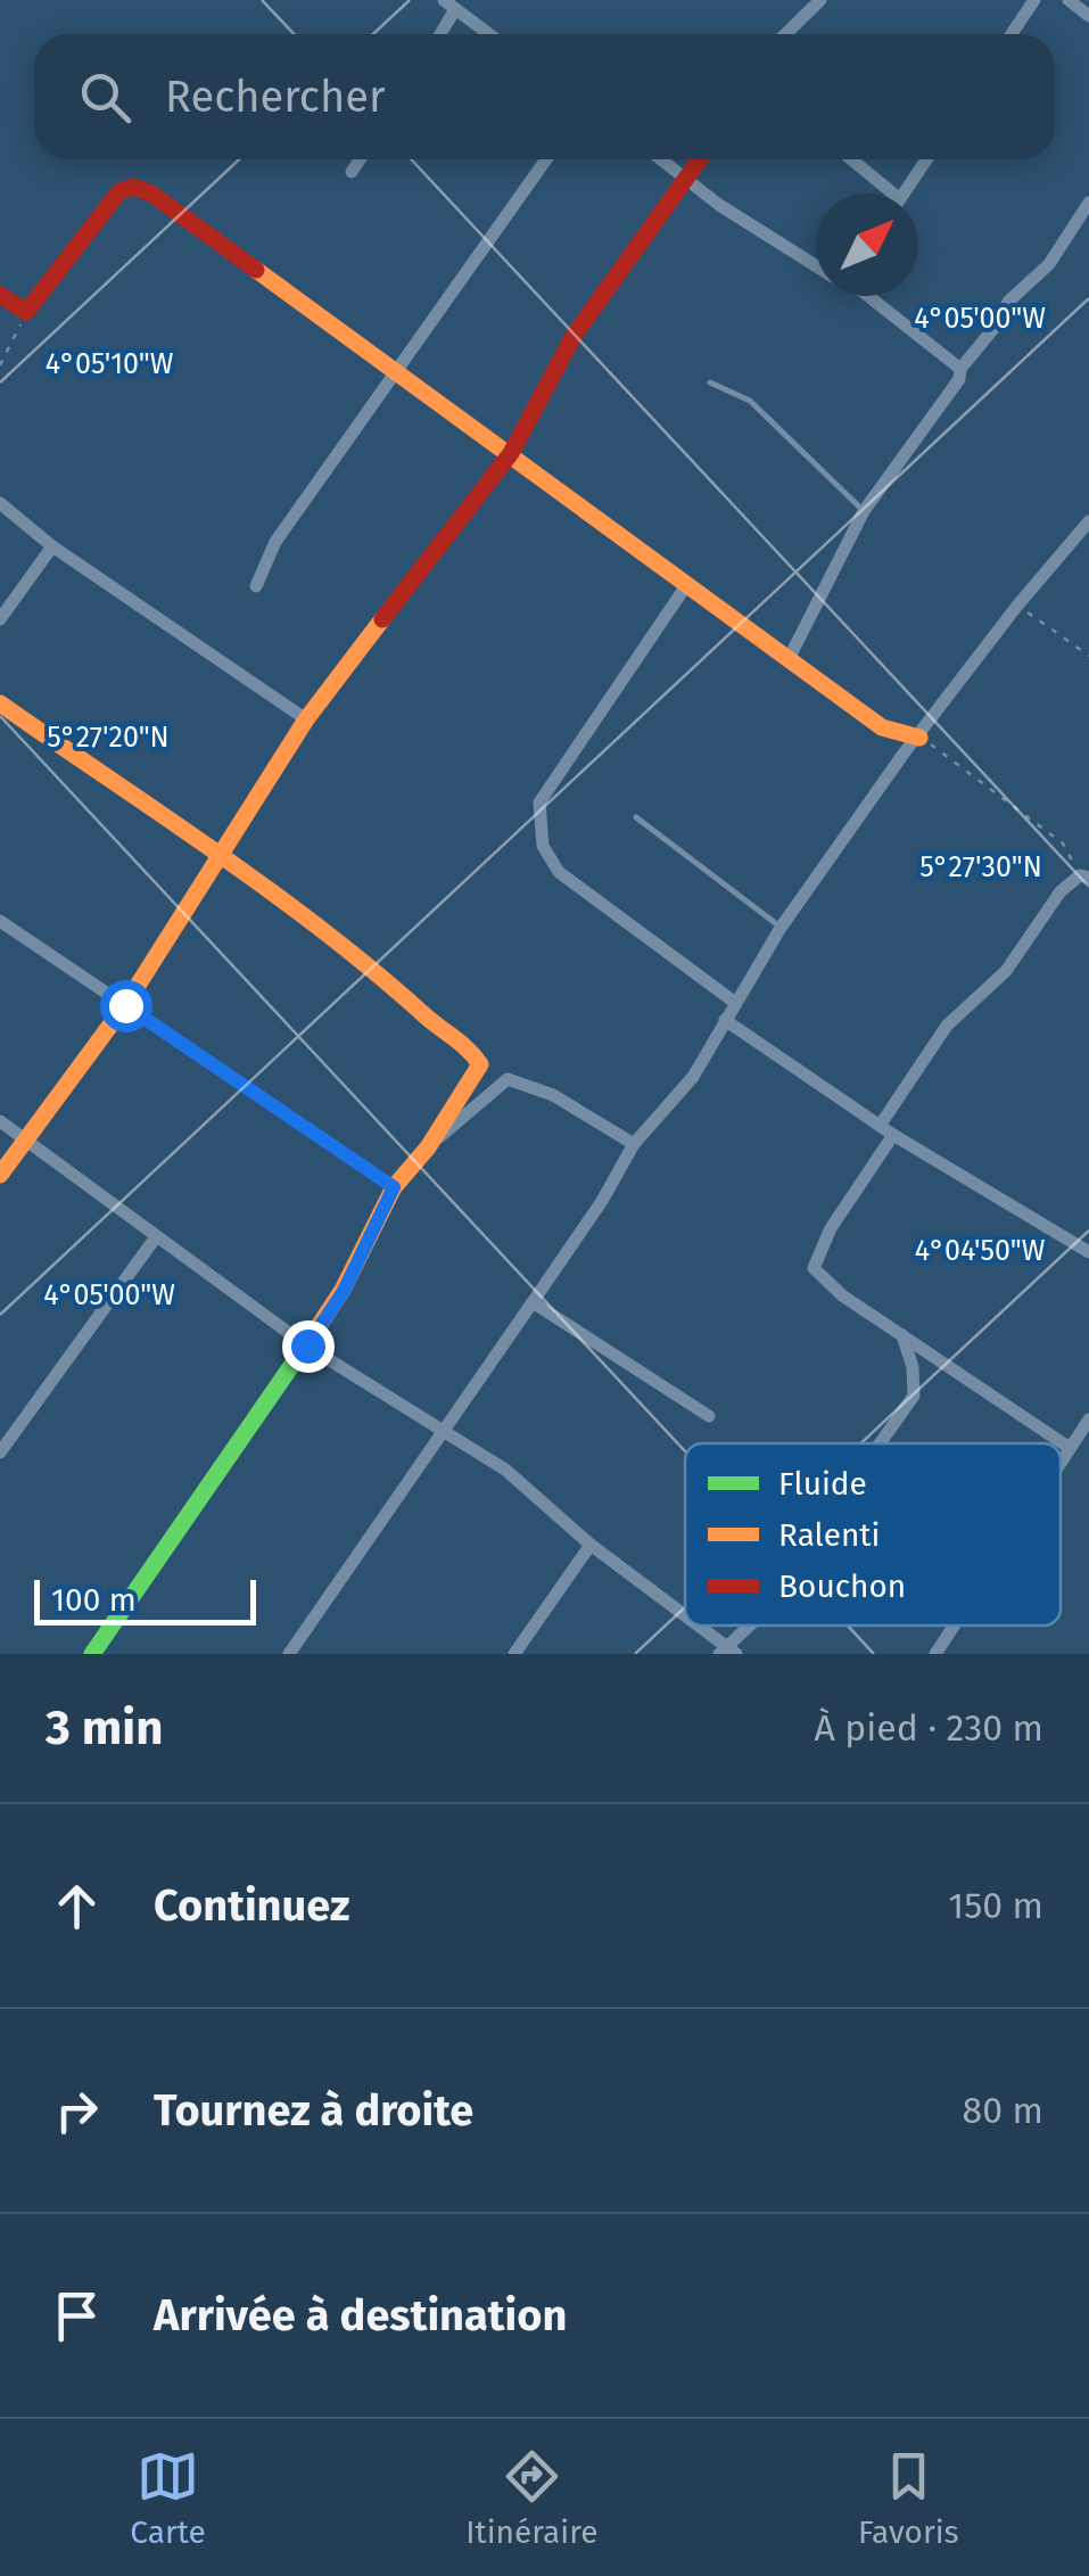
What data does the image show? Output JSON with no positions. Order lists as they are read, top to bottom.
{
  "legend": ["Fluide", "Ralenti", "Bouchon"],
  "scale_bar": "100 m",
  "north": "top right",
  "page": {
    "search": "Rechercher",
    "scale": "100 m",
    "heading": ["3 min", "À pied · 230 m"],
    "list": [
      ["Continuez", "150 m"],
      ["Tournez à droite", "80 m"],
      "Arrivée à destination"
    ],
    "nav": ["Carte", "Itinéraire", "Favoris"]
  },
  "coordinates": [
    "4°05'00\"W",
    "4°05'10\"W",
    "5°27'20\"N",
    "5°27'30\"N",
    "4°04'50\"W"
  ]
}
